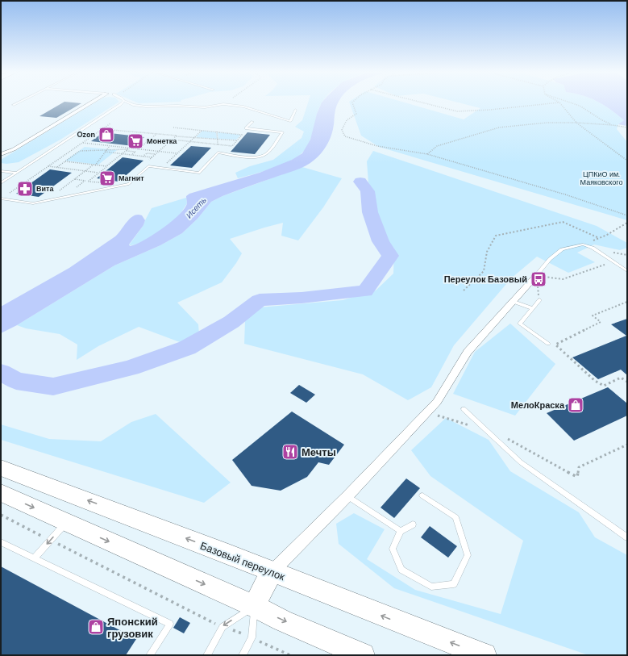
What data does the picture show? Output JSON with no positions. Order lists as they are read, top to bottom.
{
  "streets": {
    "main road": ["Базовый переулок"]
  },
  "water": ["Исеть"],
  "parks": ["ЦПКиО им. Маяковского"],
  "places": {
    "shop": ["Ozon", "МелоКраска", "Японский грузовик"],
    "supermarket": ["Монетка", "Магнит"],
    "pharmacy": ["Вита"],
    "bus stop": ["Переулок Базовый"],
    "restaurant": ["Мечты"]
  }
}
